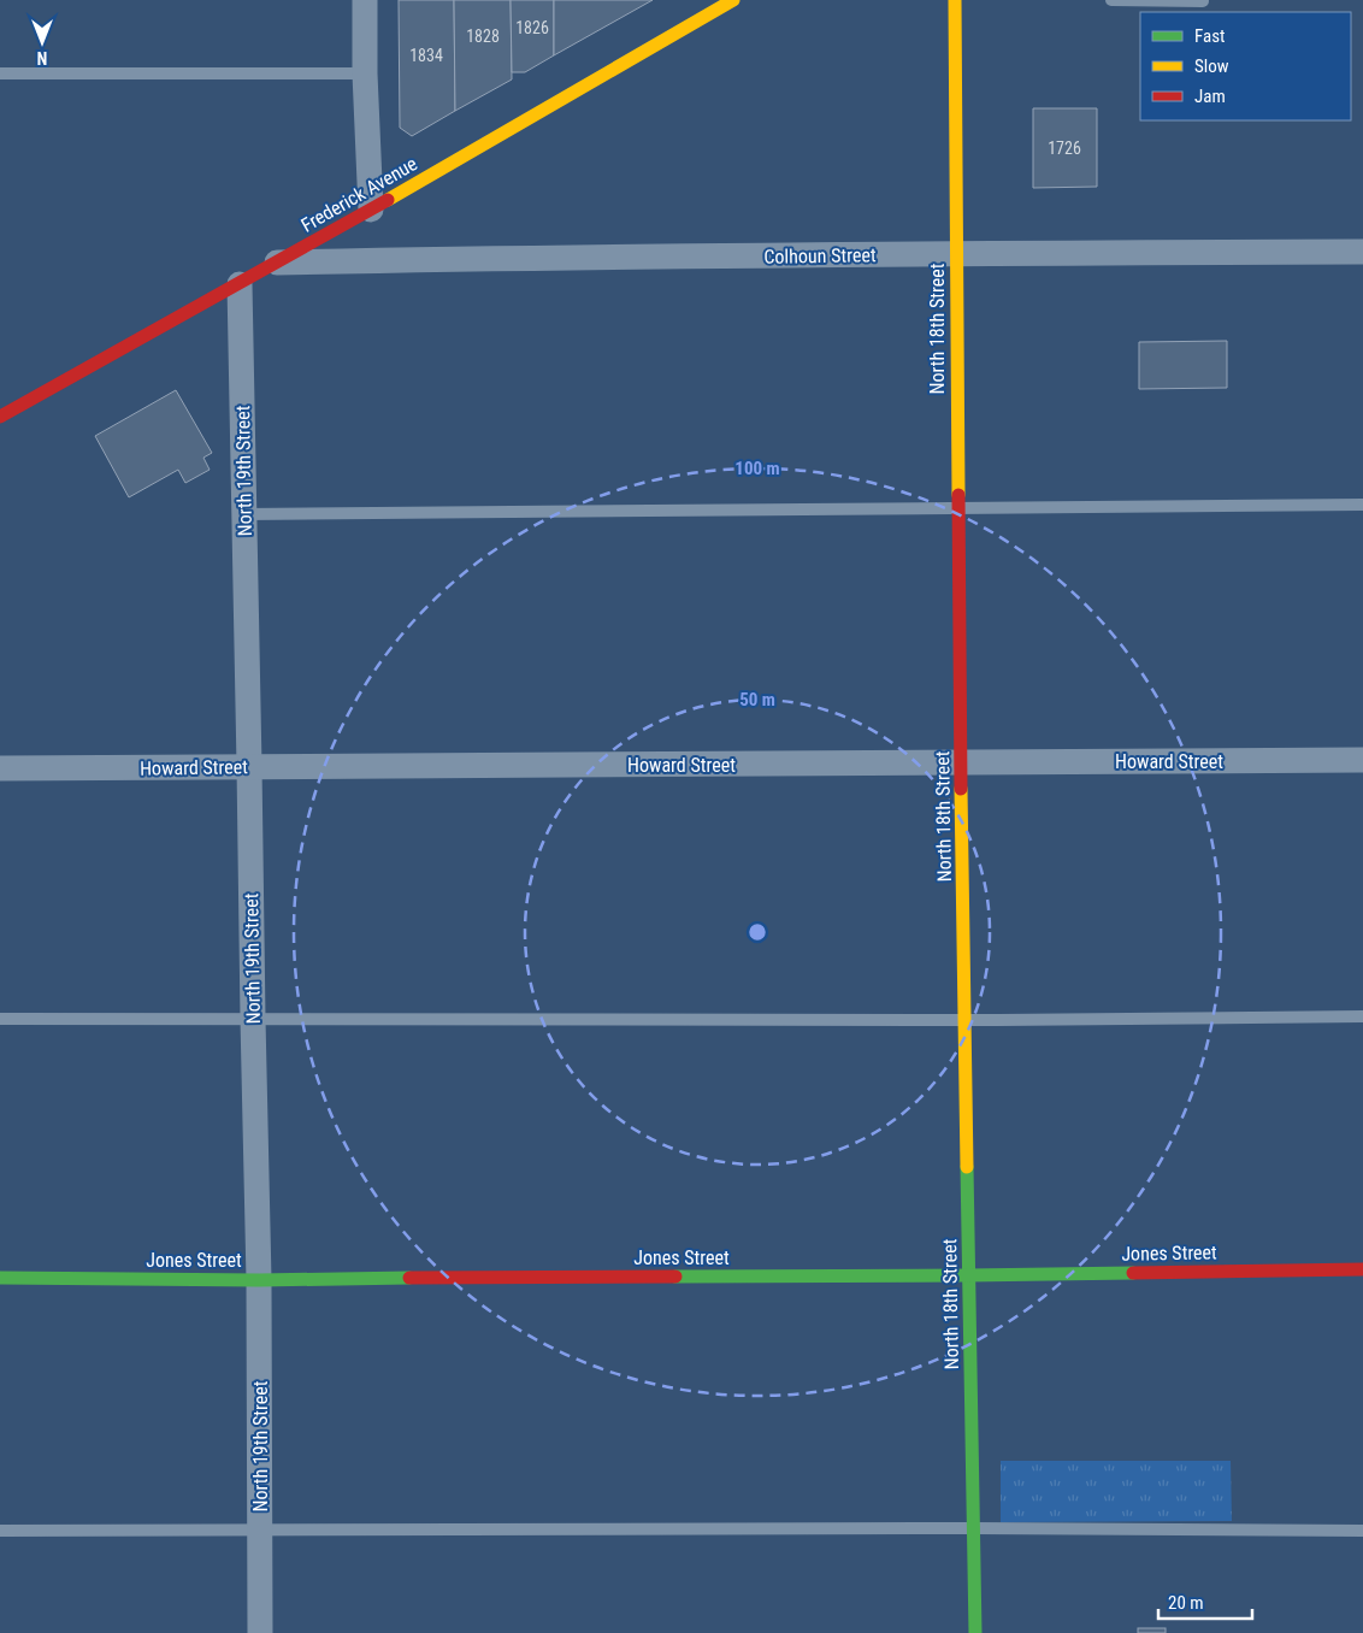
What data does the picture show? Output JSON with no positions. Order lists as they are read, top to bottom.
{
  "streets": {
    "street": [
      "Frederick Avenue",
      "Colhoun Street",
      "North 18th Street",
      "North 19th Street",
      "Howard Street",
      "Jones Street"
    ]
  },
  "crossings": [
    ["Frederick Avenue", "Colhoun Street"],
    ["Frederick Avenue", "North 19th Street"],
    ["Colhoun Street", "North 18th Street"],
    ["North 18th Street", "Howard Street"],
    ["North 18th Street", "Jones Street"],
    ["North 19th Street", "Howard Street"],
    ["North 19th Street", "Jones Street"]
  ],
  "house_numbers": [
    "1826",
    "1828",
    "1834",
    "1726"
  ],
  "legend": ["Fast", "Slow", "Jam"],
  "scale_bar": "20 m",
  "north": "bottom",
  "rings": ["100 m", "50 m"]
}
